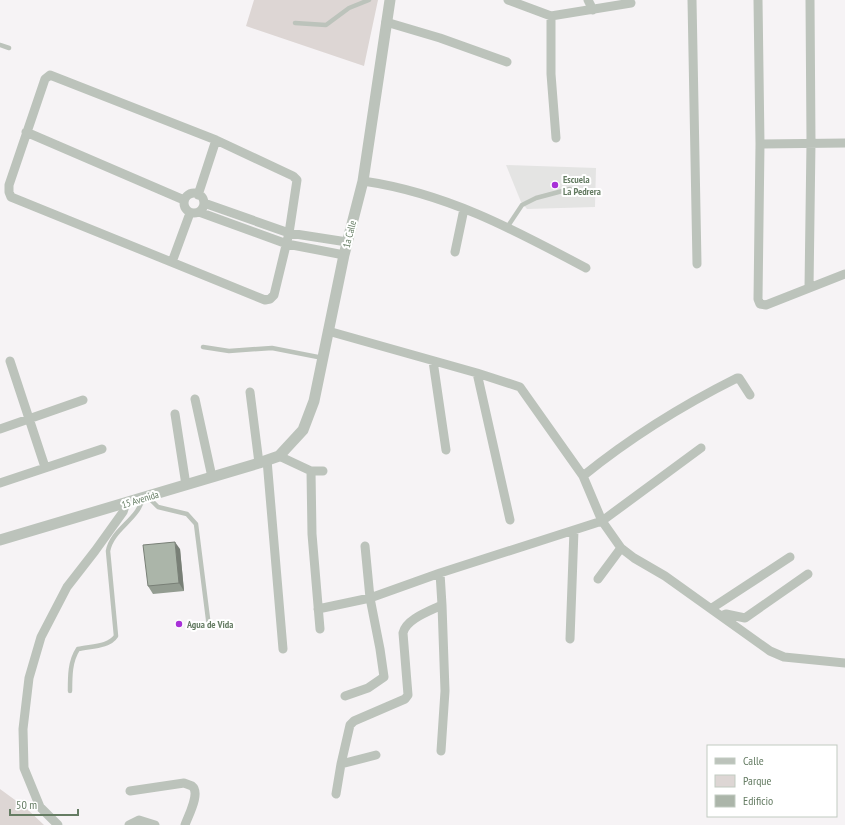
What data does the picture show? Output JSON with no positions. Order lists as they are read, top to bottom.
{
  "streets": {
    "street": ["1a Calle", "15 Avenida"]
  },
  "crossings": [
    ["1a Calle", "15 Avenida"]
  ],
  "places": ["Escuela La Pedrera", "Agua de Vida"],
  "legend": ["Calle", "Parque", "Edificio"],
  "scale_bar": "50 m"
}
